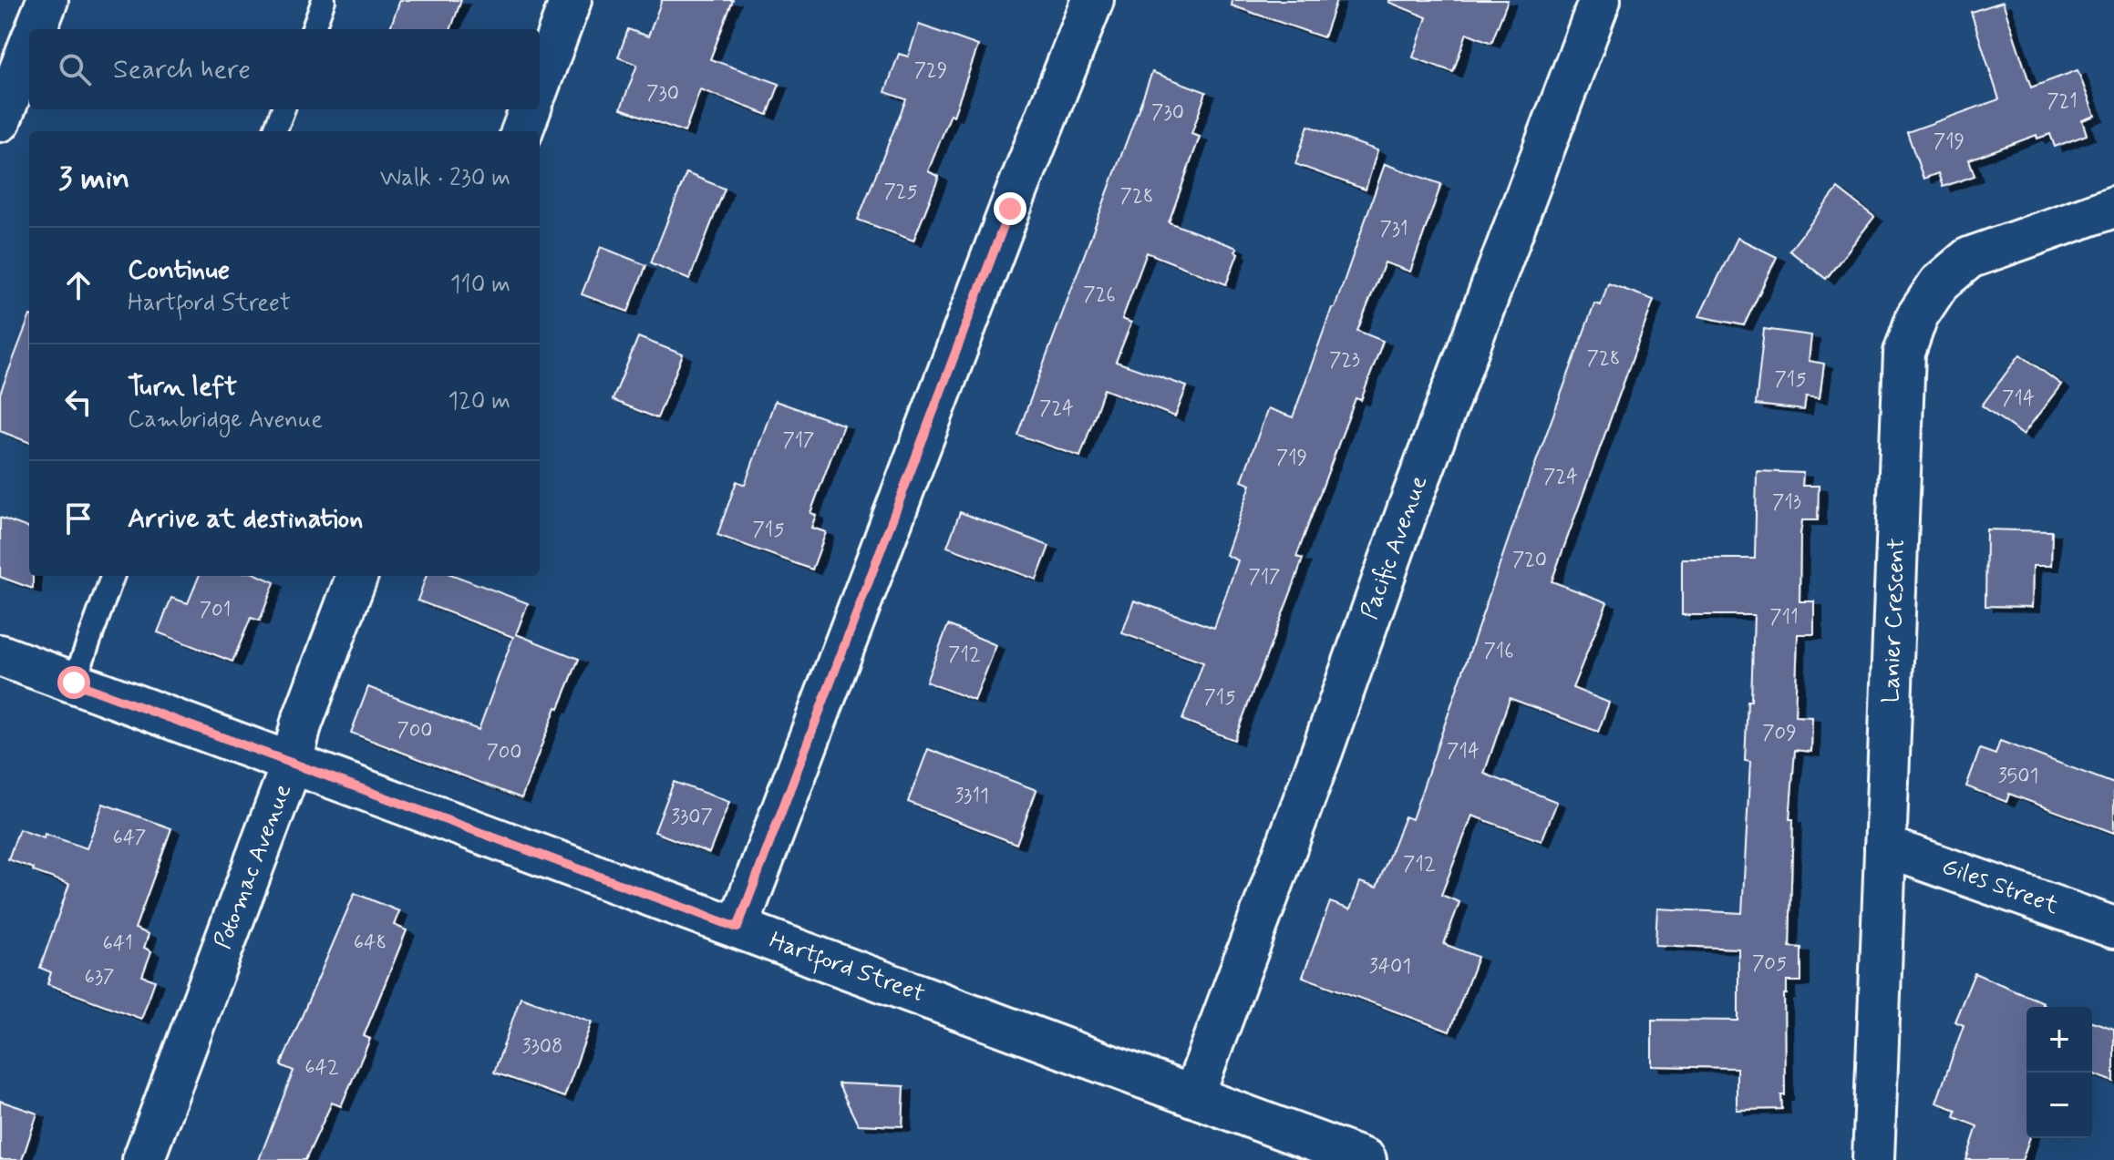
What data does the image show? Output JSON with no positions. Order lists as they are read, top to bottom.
{
  "streets": {
    "street": [
      "Pacific Avenue",
      "Lanier Crescent",
      "Potomac Avenue",
      "Giles Street",
      "Hartford Street"
    ]
  },
  "crossings": [
    ["Pacific Avenue", "Hartford Street"],
    ["Lanier Crescent", "Giles Street"],
    ["Potomac Avenue", "Hartford Street"]
  ],
  "house_numbers": [
    "729",
    "730",
    "721",
    "730",
    "719",
    "725",
    "728",
    "731",
    "726",
    "728",
    "723",
    "715",
    "714",
    "724",
    "717",
    "719",
    "724",
    "713",
    "715",
    "720",
    "717",
    "701",
    "711",
    "716",
    "712",
    "715",
    "700",
    "709",
    "714",
    "700",
    "3501",
    "3311",
    "3307",
    "647",
    "712",
    "648",
    "641",
    "705",
    "3401",
    "637",
    "3308",
    "642"
  ],
  "page": {
    "search": "Search here",
    "heading": ["3 min", "Walk · 230 m"],
    "list": [
      ["Continue", "Hartford Street", "110 m"],
      ["Turn left", "Cambridge Avenue", "120 m"],
      "Arrive at destination"
    ],
    "map_buttons": ["+", "−"]
  }
}
